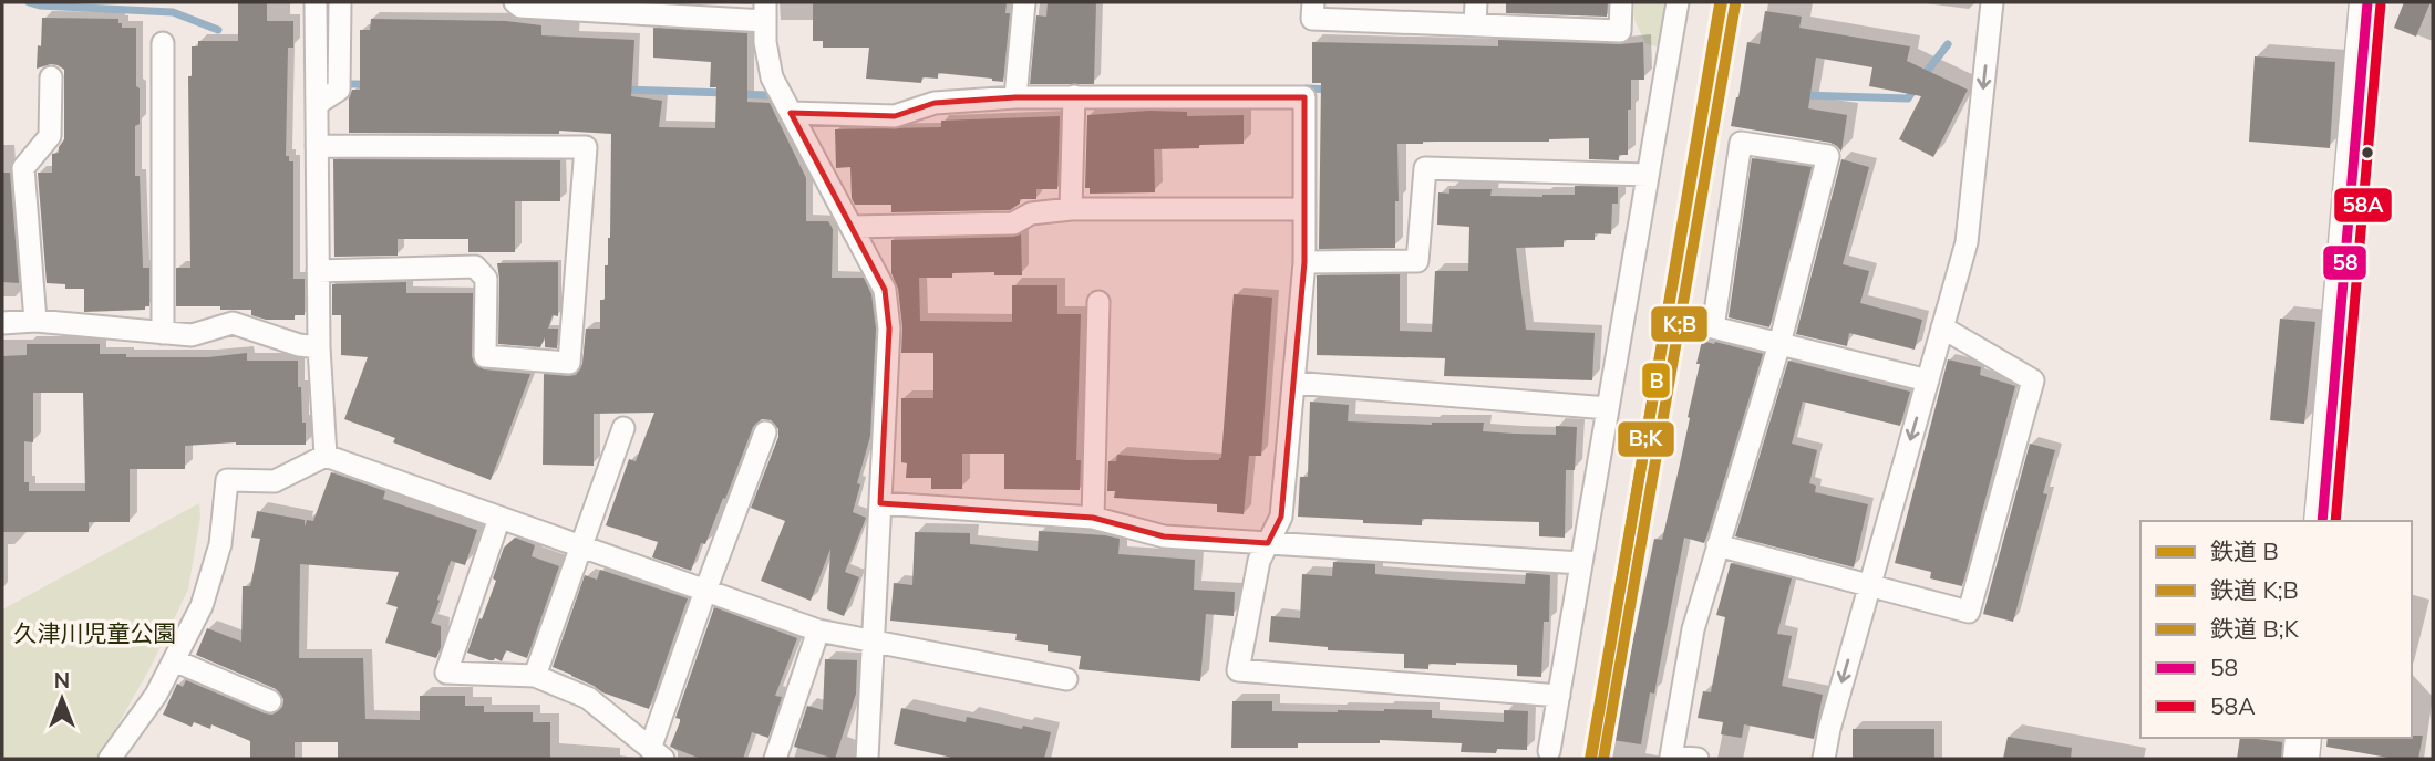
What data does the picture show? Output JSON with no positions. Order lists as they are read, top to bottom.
{
  "parks": ["久津川児童公園"],
  "lines": [
    "rail line B",
    "transit line 58",
    "transit line 58A",
    "rail line K;B",
    "rail line B;K"
  ],
  "legend": [
    "鉄道 B",
    "鉄道 K;B",
    "鉄道 B;K",
    "58",
    "58A"
  ],
  "north": "top"
}
